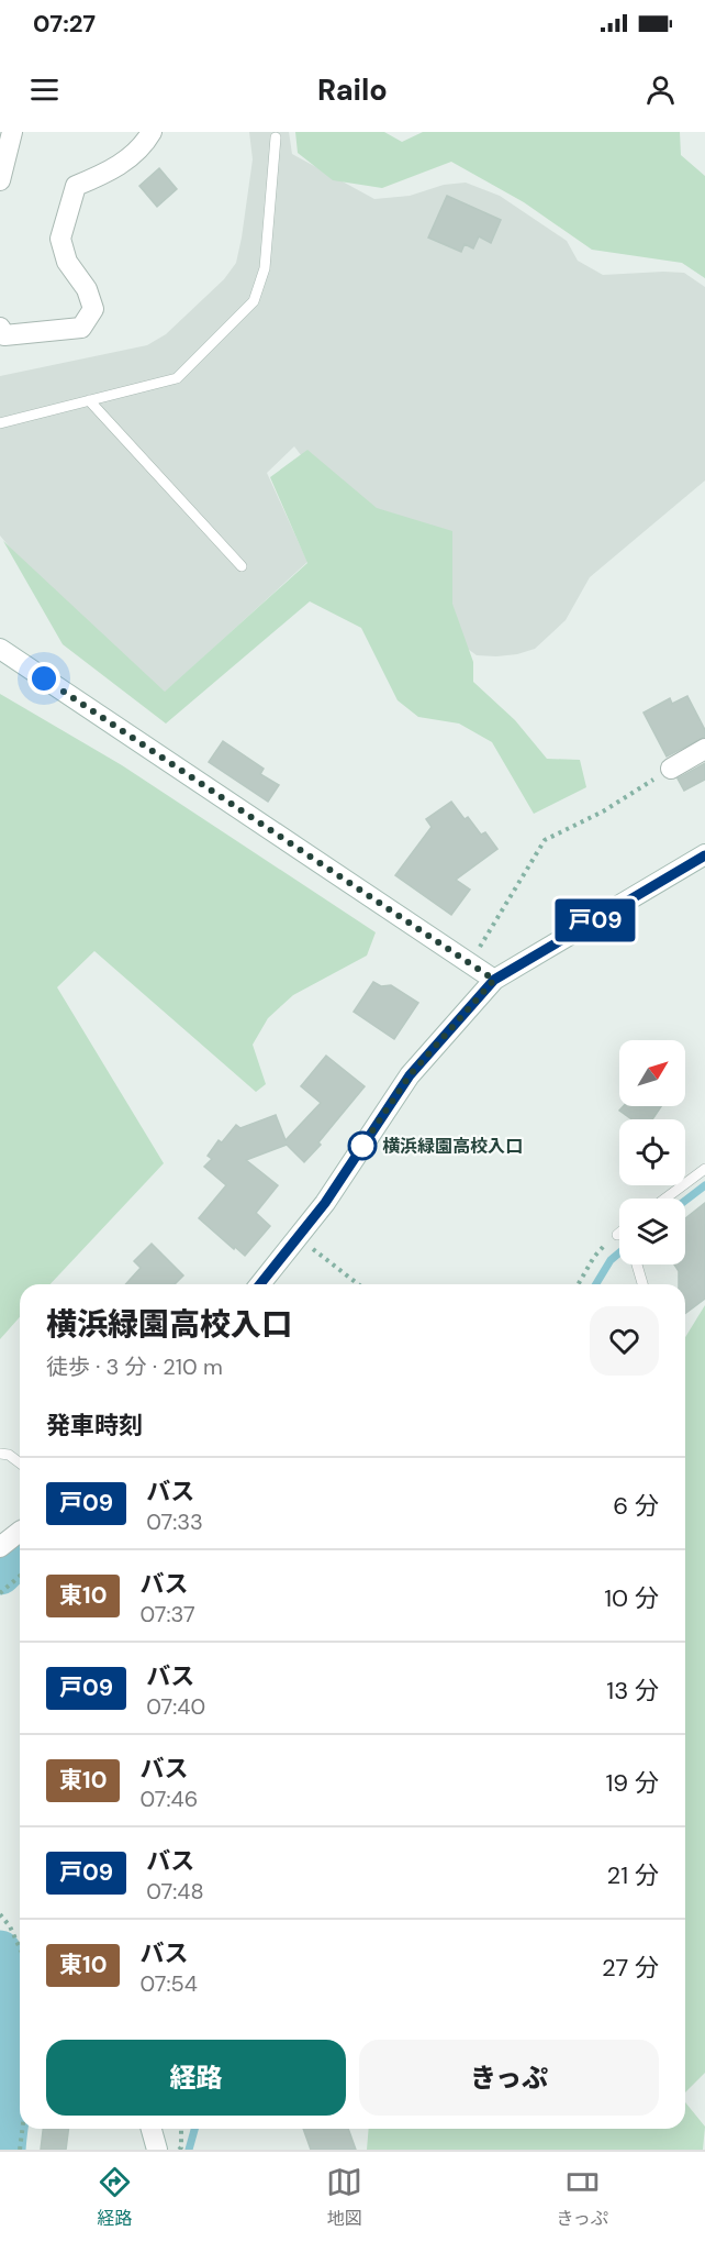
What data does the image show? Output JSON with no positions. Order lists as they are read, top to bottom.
{
  "places": ["横浜緑園高校入口"],
  "lines": ["bus line 戸09"],
  "north": "top right",
  "page": {
    "status": "07:27",
    "header": "Railo",
    "on_map": "戸09",
    "heading": [
      ["横浜緑園高校入口", "徒歩 · 3 分 · 210 m"],
      "発車時刻"
    ],
    "list": [
      {
        "mark": "戸09",
        "name": "バス",
        "note": "07:33",
        "value": "6 分"
      },
      {
        "mark": "東10",
        "name": "バス",
        "note": "07:37",
        "value": "10 分"
      },
      {
        "mark": "戸09",
        "name": "バス",
        "note": "07:40",
        "value": "13 分"
      },
      {
        "mark": "東10",
        "name": "バス",
        "note": "07:46",
        "value": "19 分"
      },
      {
        "mark": "戸09",
        "name": "バス",
        "note": "07:48",
        "value": "21 分"
      },
      {
        "mark": "東10",
        "name": "バス",
        "note": "07:54",
        "value": "27 分"
      }
    ],
    "buttons": ["経路", "きっぷ"],
    "tabs": ["経路", "地図", "きっぷ"]
  }
}
